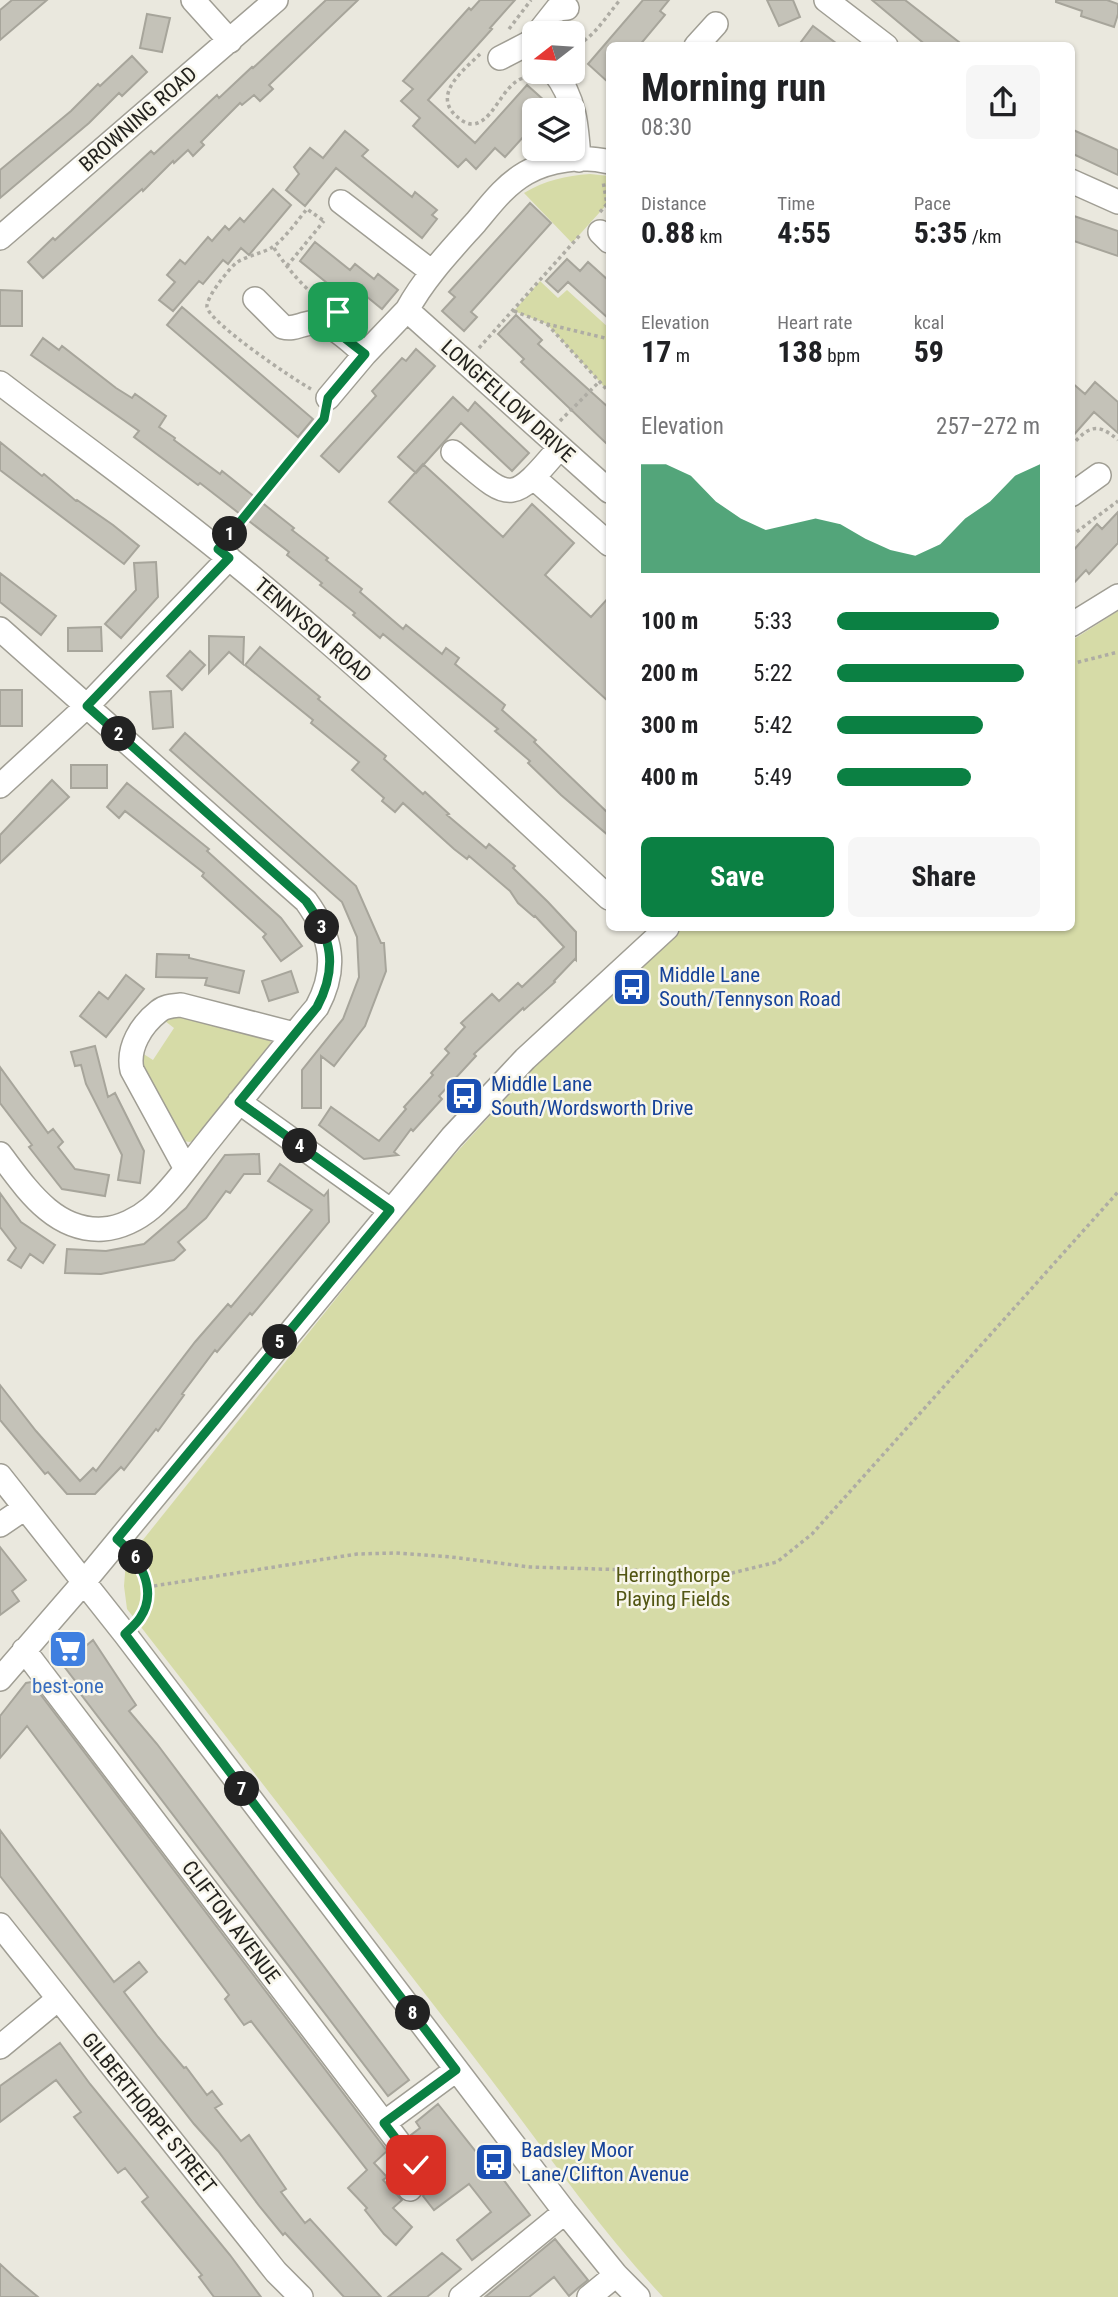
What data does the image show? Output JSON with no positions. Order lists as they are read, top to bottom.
{
  "streets": {
    "street": [
      "BROWNING ROAD",
      "LONGFELLOW DRIVE",
      "TENNYSON ROAD",
      "CLIFTON AVENUE",
      "GILBERTHORPE STREET"
    ]
  },
  "parks": ["Herringthorpe Playing Fields"],
  "places": {
    "bus stop": ["Middle Lane South/Tennyson Road", "Middle Lane South/Wordsworth Drive", "Badsley Moor Lane/Clifton Avenue"],
    "supermarket": ["best-one"]
  },
  "north": "left",
  "page": {
    "heading": ["Morning run", "08:30"],
    "stats": [
      ["Distance", "0.88 km"],
      ["Time", "4:55"],
      ["Pace", "5:35 /km"],
      ["Elevation", "17 m"],
      ["Heart rate", "138 bpm"],
      ["kcal", "59"]
    ],
    "chart": ["Elevation", "257–272 m"],
    "pins": [
      "1",
      "2",
      "3",
      "4",
      "5",
      "6",
      "7",
      "8"
    ],
    "list": [
      {
        "name": "100 m",
        "note": "5:33"
      },
      {
        "name": "200 m",
        "note": "5:22"
      },
      {
        "name": "300 m",
        "note": "5:42"
      },
      {
        "name": "400 m",
        "note": "5:49"
      }
    ],
    "buttons": ["Save", "Share"]
  }
}
